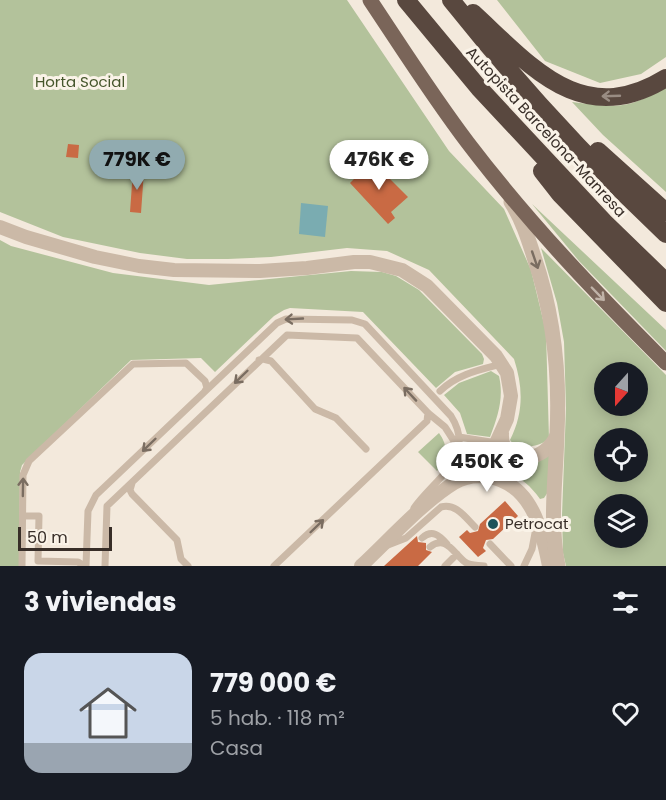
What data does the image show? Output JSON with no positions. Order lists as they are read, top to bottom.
{
  "streets": {
    "highway": ["Autopista Barcelona-Manresa"]
  },
  "parks": ["Horta Social"],
  "places": ["Petrocat"],
  "scale_bar": "50 m",
  "north": "bottom",
  "page": {
    "price": ["779K €", "476K €", "450K €"],
    "scale": "50 m",
    "heading": "3 viviendas",
    "list": [
      {
        "name": "779 000 €",
        "note": "5 hab. · 118 m² · Casa"
      }
    ]
  }
}
